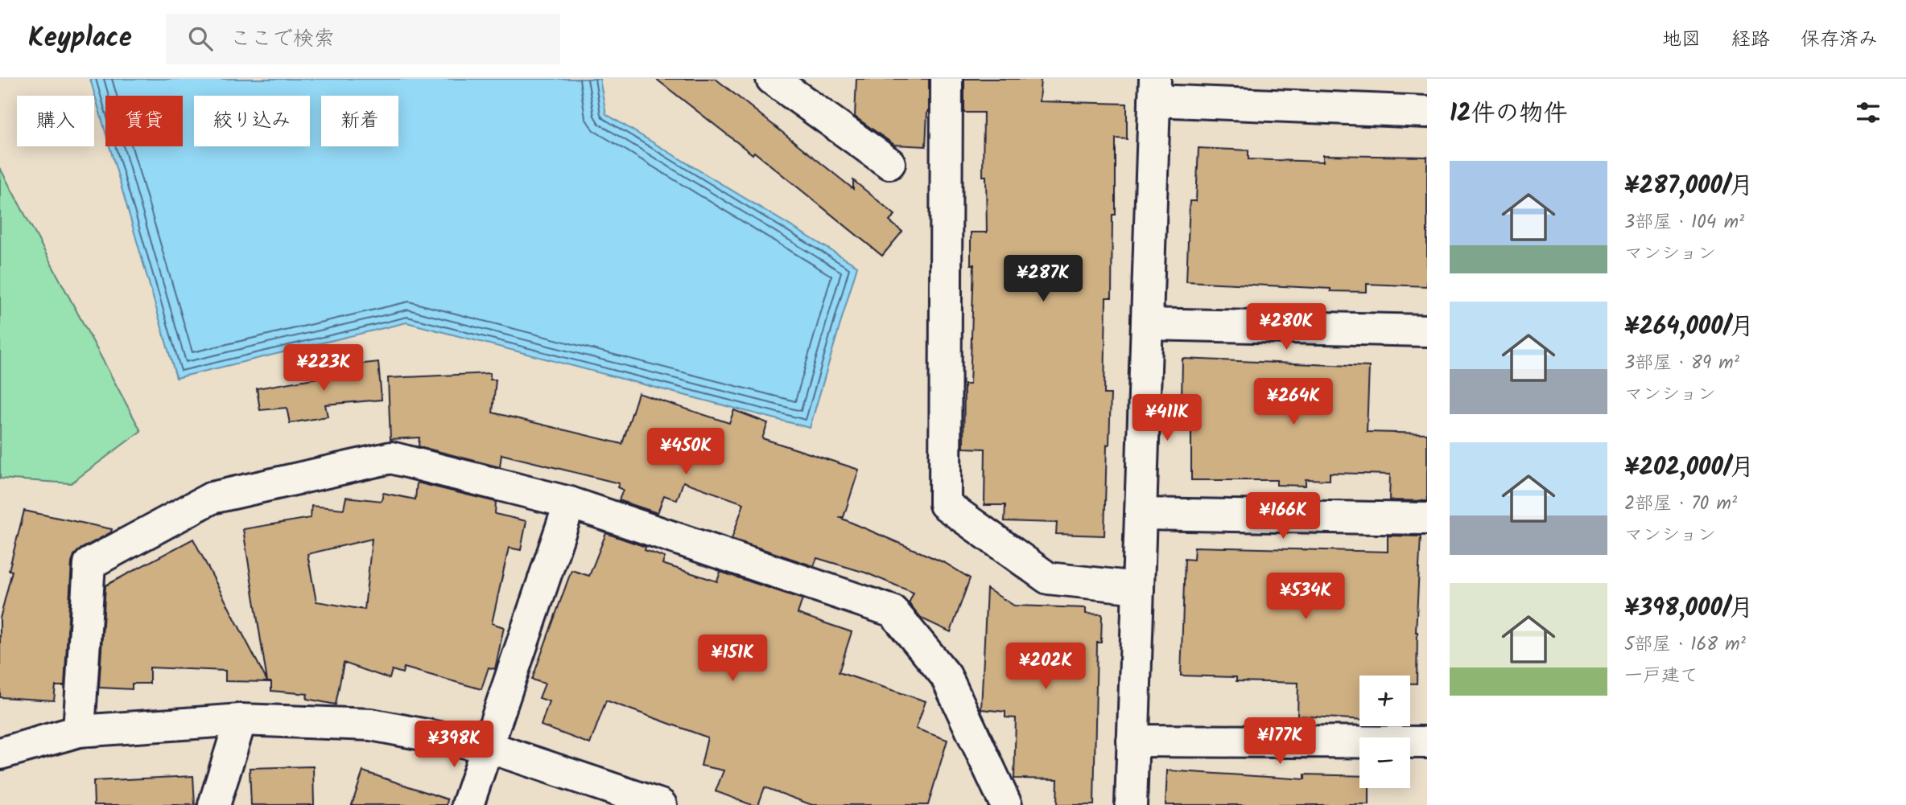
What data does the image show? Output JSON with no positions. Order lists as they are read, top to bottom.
{
  "page": {
    "header": "Keyplace",
    "search": "ここで検索",
    "nav": ["地図", "経路", "保存済み"],
    "heading": "12件の物件",
    "chip": [
      "購入",
      "賃貸",
      "絞り込み",
      "新着"
    ],
    "list": [
      {
        "name": "¥287,000/月",
        "note": "3部屋 · 104 m² · マンション"
      },
      {
        "name": "¥264,000/月",
        "note": "3部屋 · 89 m² · マンション"
      },
      {
        "name": "¥202,000/月",
        "note": "2部屋 · 70 m² · マンション"
      },
      {
        "name": "¥398,000/月",
        "note": "5部屋 · 168 m² · 一戸建て"
      }
    ],
    "price": [
      "¥287K",
      "¥280K",
      "¥223K",
      "¥264K",
      "¥411K",
      "¥450K",
      "¥166K",
      "¥534K",
      "¥151K",
      "¥202K",
      "¥177K",
      "¥398K"
    ],
    "map_buttons": ["+", "−"]
  }
}
